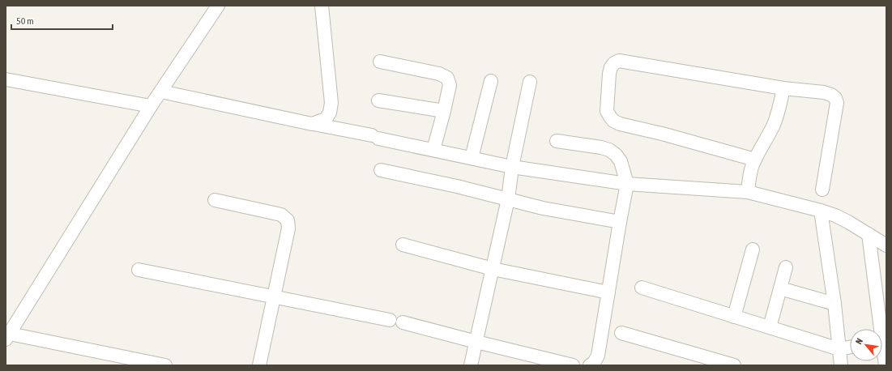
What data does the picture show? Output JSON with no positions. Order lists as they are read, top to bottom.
{
  "scale_bar": "50 m",
  "north": "top left"
}
